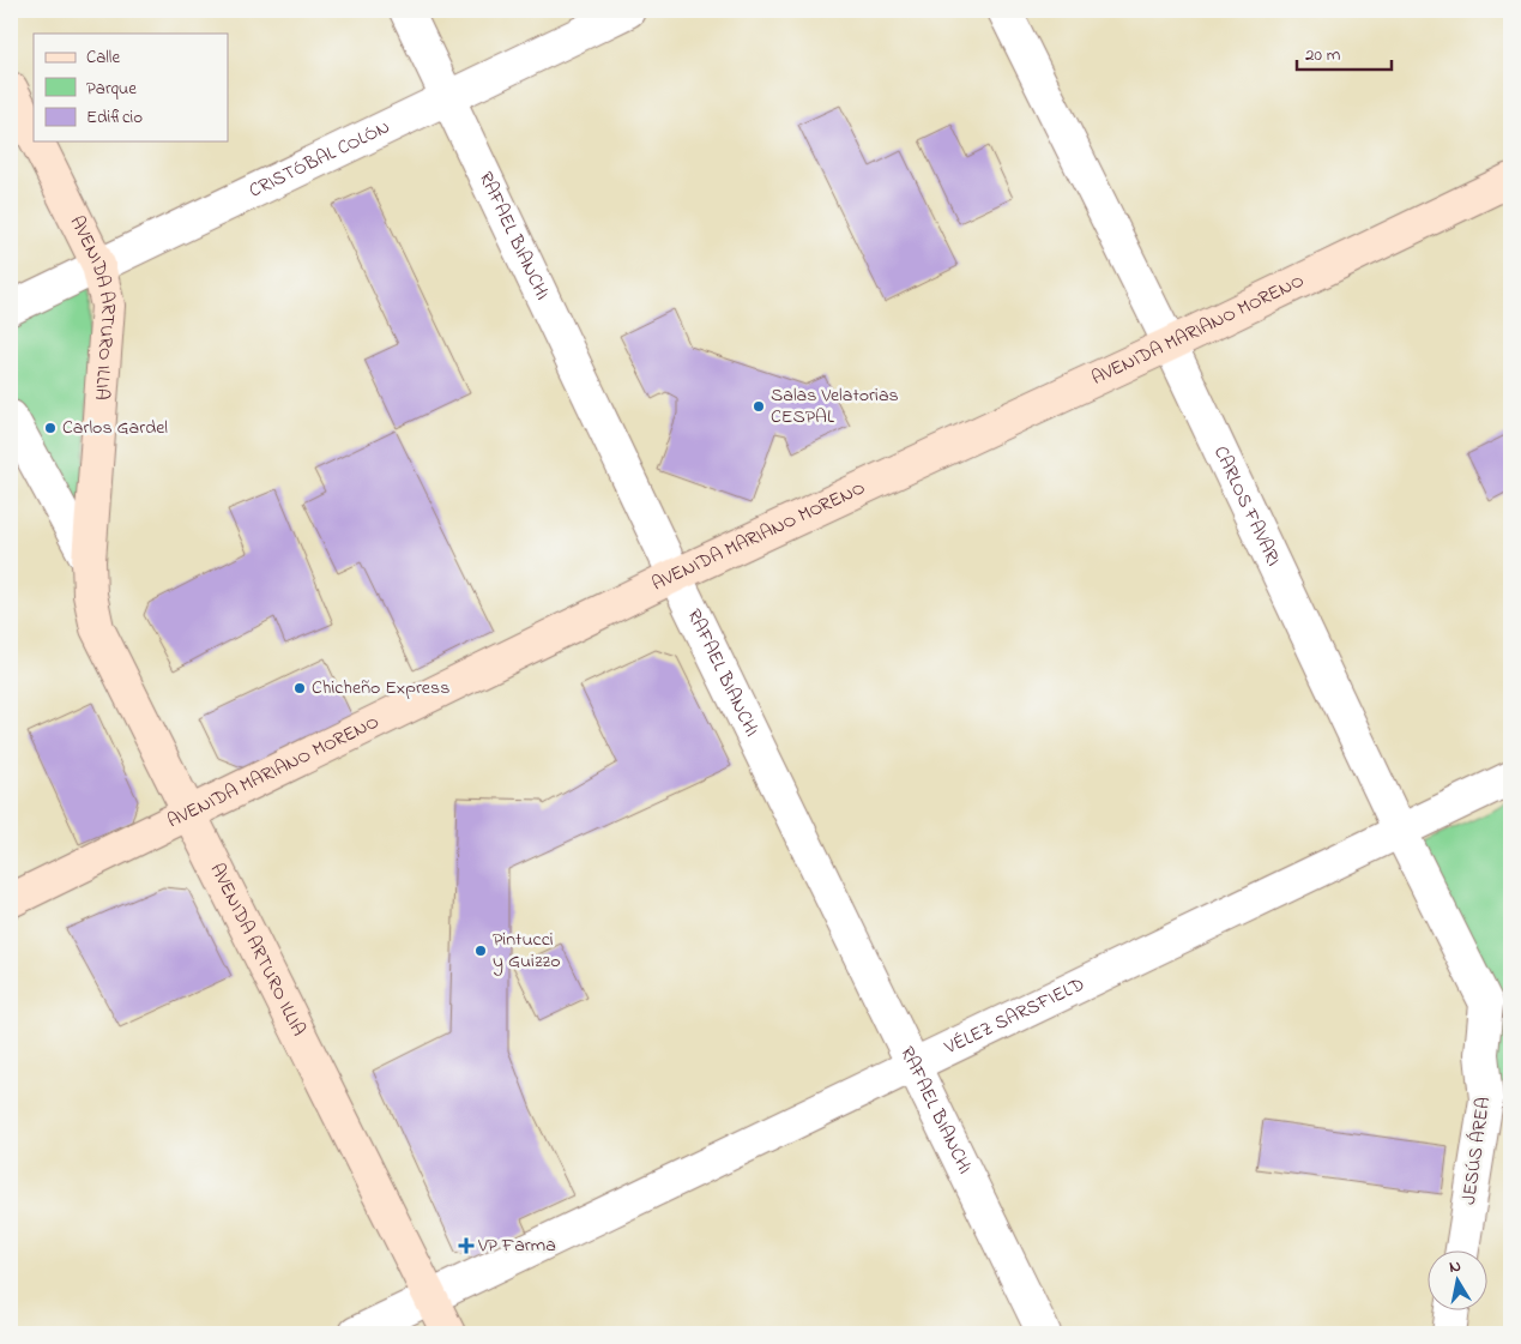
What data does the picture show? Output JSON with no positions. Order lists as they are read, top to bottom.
{
  "streets": {
    "main road": ["AVENIDA ARTURO ILLIA", "AVENIDA MARIANO MORENO"],
    "street": [
      "CRISTÓBAL COLÓN",
      "RAFAEL BIANCHI",
      "CARLOS FAVARI",
      "VÉLEZ SARSFIELD",
      "JESÚS ÁREA"
    ]
  },
  "crossings": [
    ["CRISTÓBAL COLÓN", "RAFAEL BIANCHI"],
    ["CRISTÓBAL COLÓN", "AVENIDA ARTURO ILLIA"],
    ["RAFAEL BIANCHI", "AVENIDA MARIANO MORENO"],
    ["RAFAEL BIANCHI", "VÉLEZ SARSFIELD"],
    ["AVENIDA ARTURO ILLIA", "AVENIDA MARIANO MORENO"],
    ["AVENIDA ARTURO ILLIA", "VÉLEZ SARSFIELD"],
    ["AVENIDA MARIANO MORENO", "CARLOS FAVARI"],
    ["CARLOS FAVARI", "VÉLEZ SARSFIELD"],
    ["CARLOS FAVARI", "JESÚS ÁREA"]
  ],
  "places": {
    "other": [
      "Salas Velatorias CESPAL",
      "Carlos Gardel",
      "Chicheño Express",
      "Pintucci y Guizzo"
    ],
    "health": ["VP Farma"]
  },
  "legend": ["Calle", "Parque", "Edificio"],
  "scale_bar": "20 m",
  "north": "top"
}
